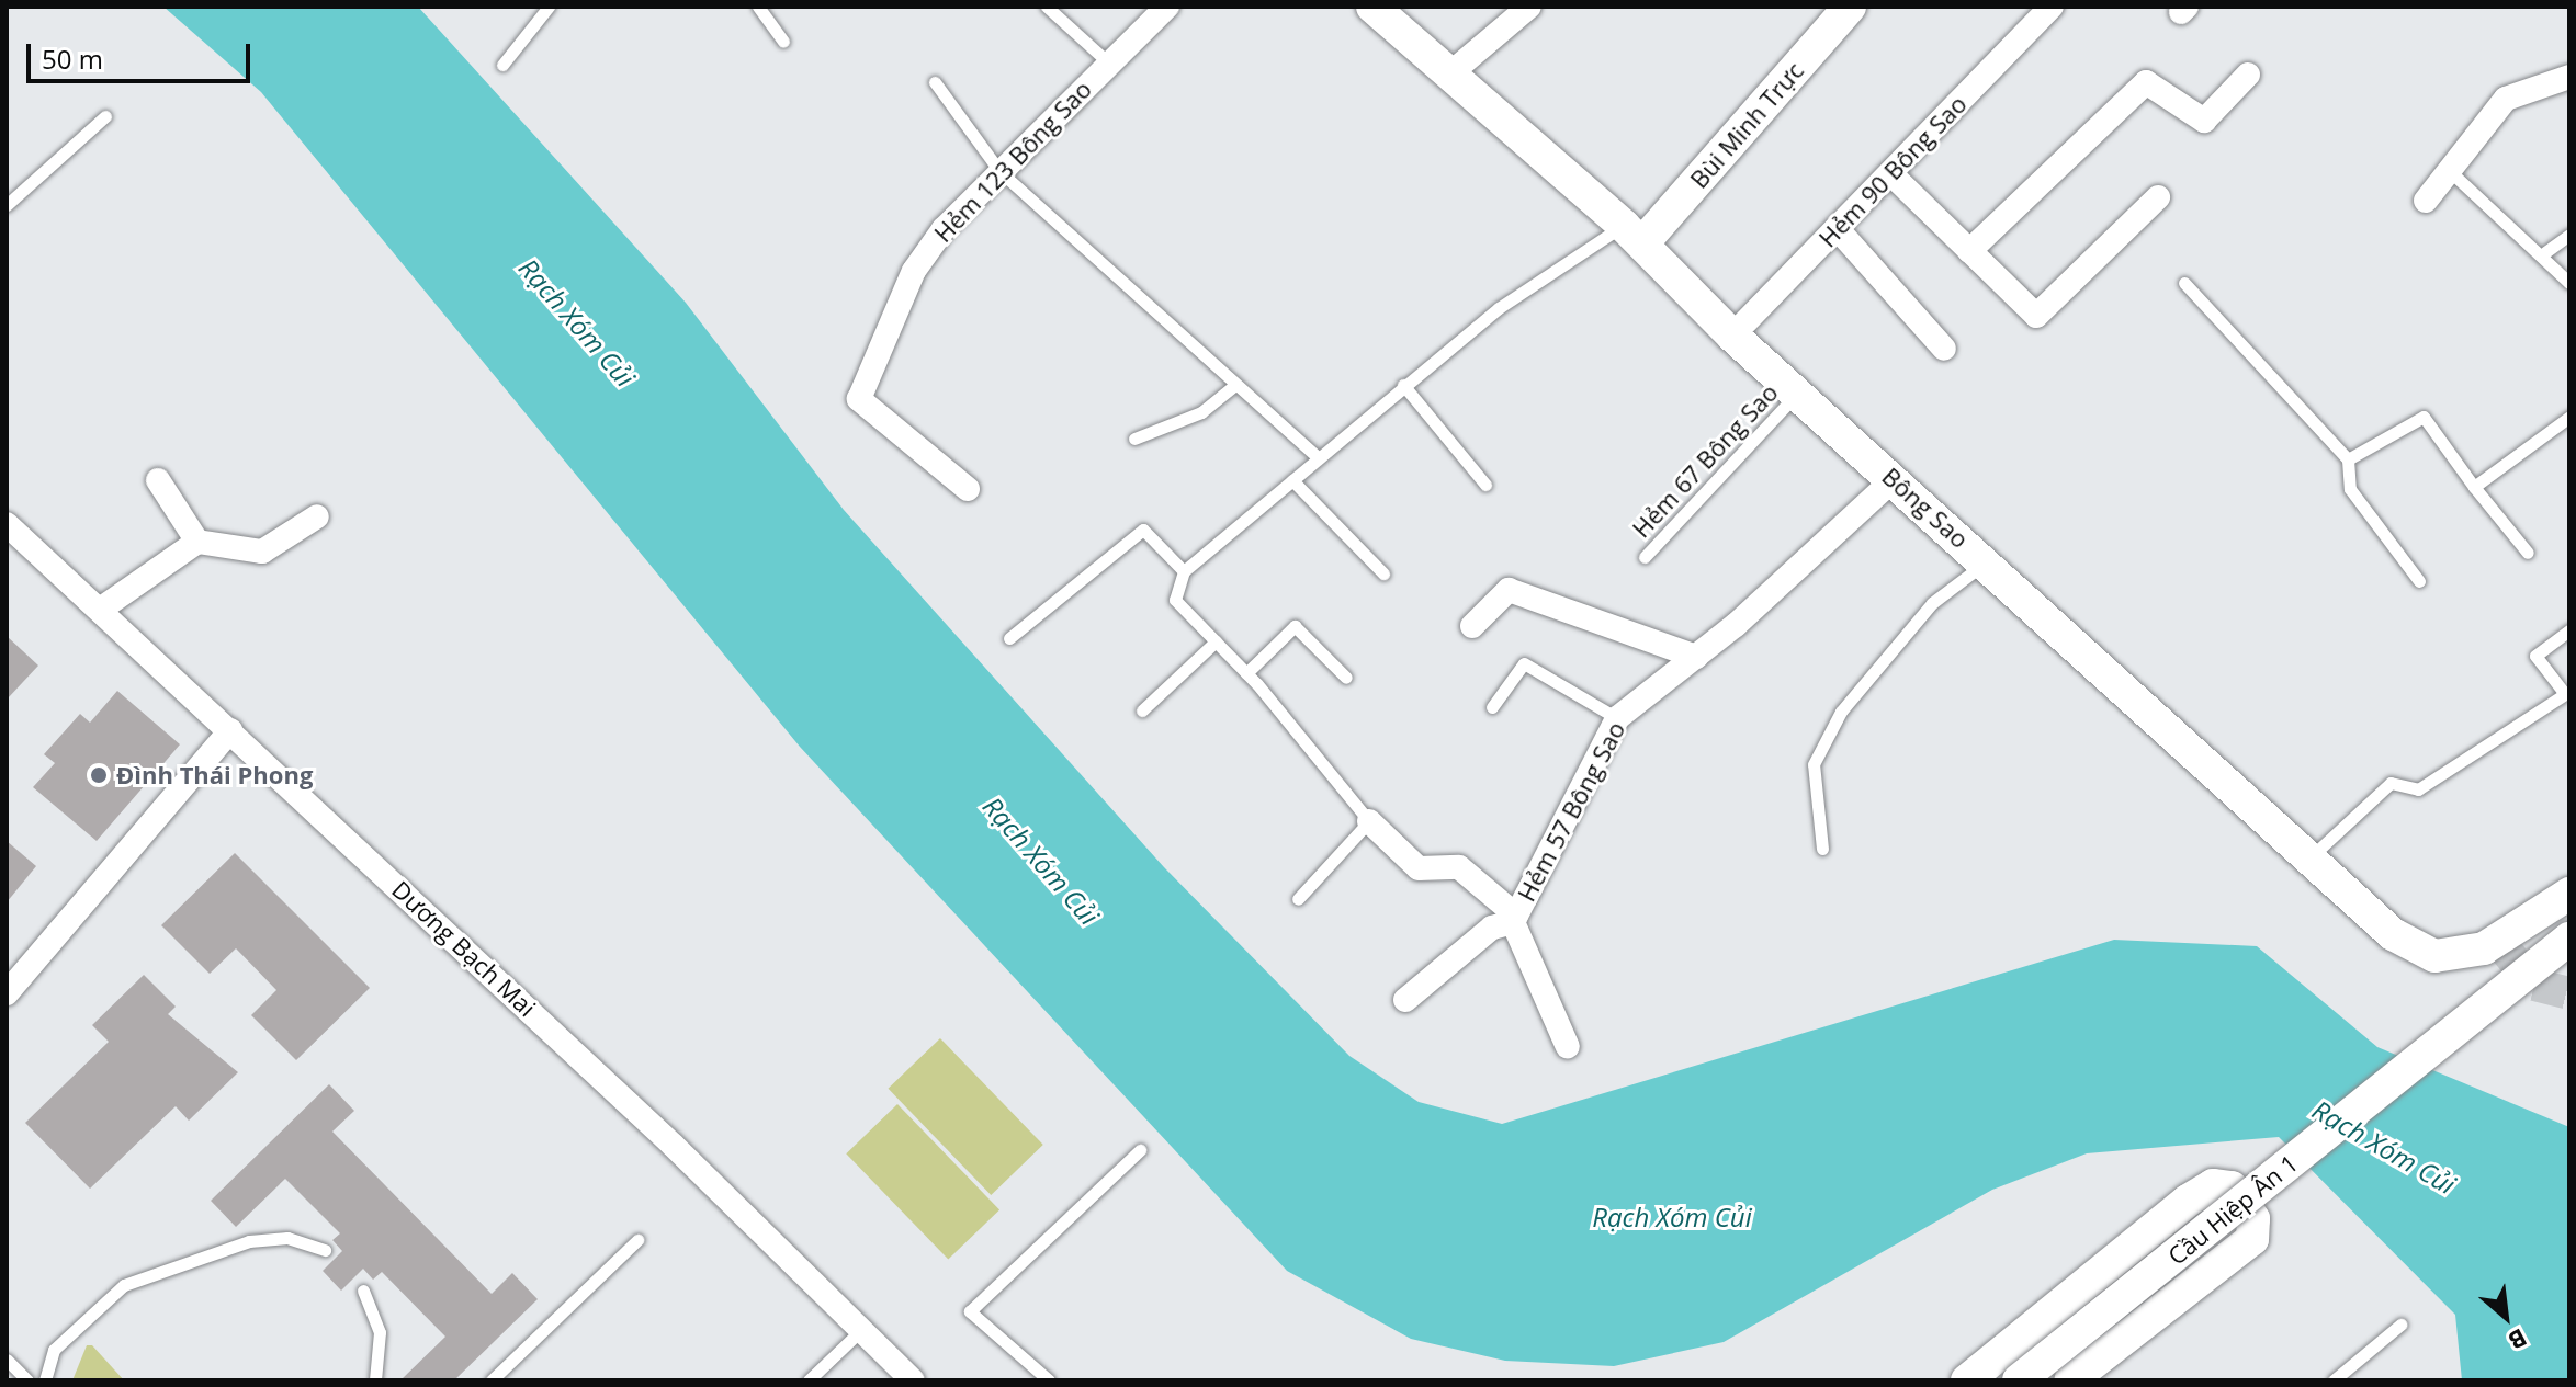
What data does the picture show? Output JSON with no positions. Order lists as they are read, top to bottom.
{
  "streets": {
    "street": [
      "Bùi Minh Trực",
      "Hẻm 123 Bông Sao",
      "Hẻm 90 Bông Sao",
      "Bông Sao",
      "Hẻm 57 Bông Sao",
      "Dương Bạch Mai",
      "Cầu Hiệp Ân 1"
    ],
    "lane": ["Hẻm 67 Bông Sao"]
  },
  "crossings": [
    ["Bùi Minh Trực", "Bông Sao"],
    ["Hẻm 90 Bông Sao", "Bông Sao"],
    ["Hẻm 67 Bông Sao", "Bông Sao"],
    ["Bông Sao", "Hẻm 57 Bông Sao"]
  ],
  "water": ["Rạch Xóm Củi"],
  "places": ["Đình Thái Phong"],
  "scale_bar": "50 m",
  "north": "bottom right"
}
